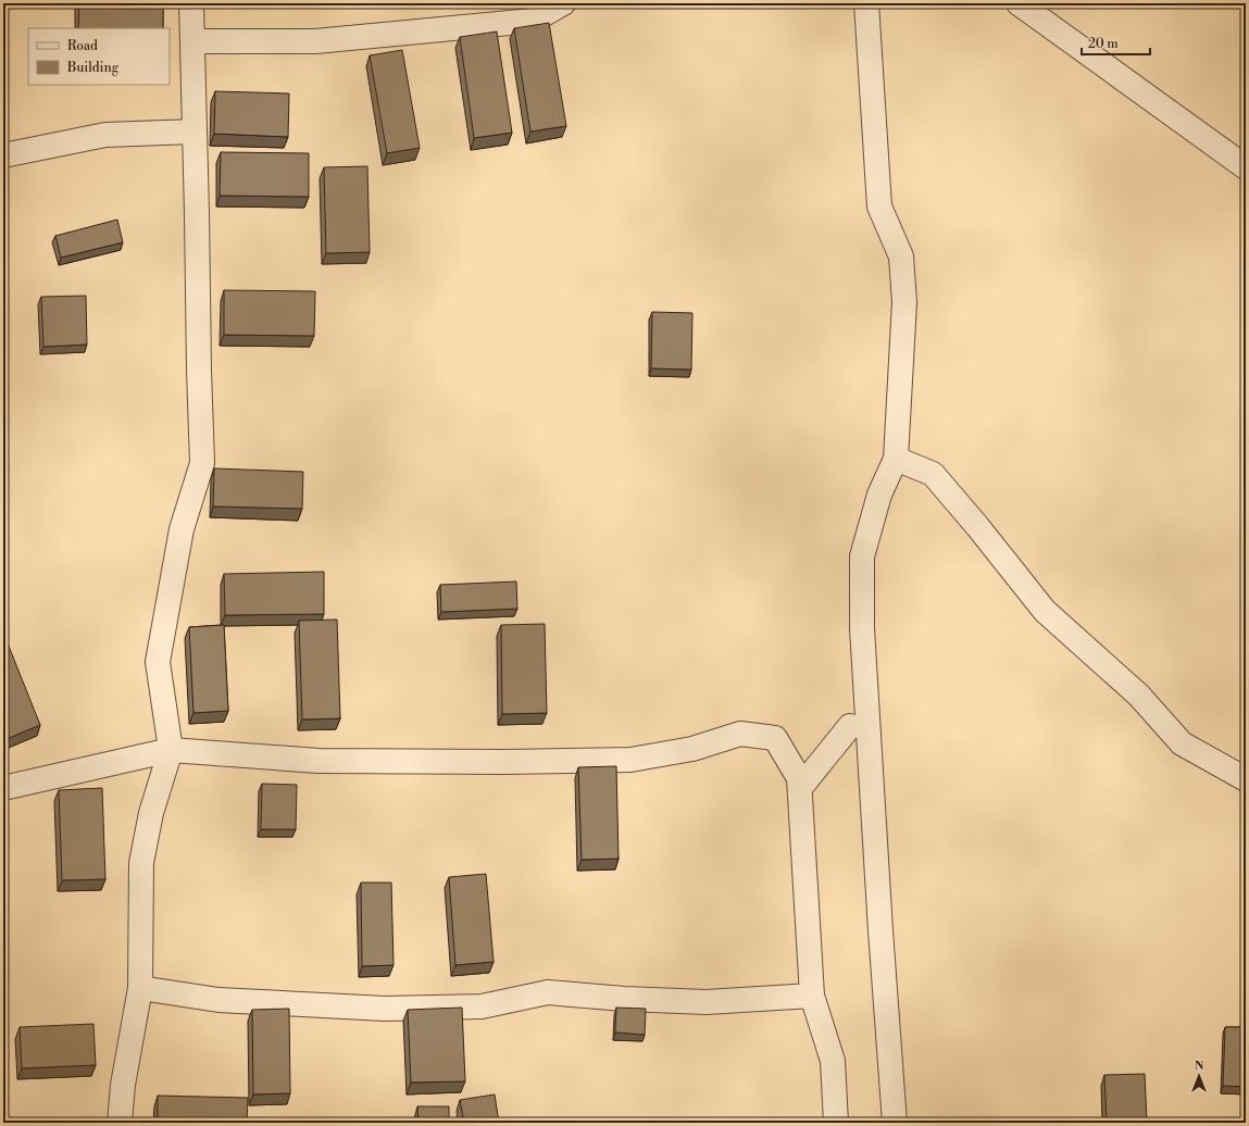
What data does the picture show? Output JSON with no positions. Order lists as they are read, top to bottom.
{
  "legend": ["Road", "Building"],
  "scale_bar": "20 m",
  "north": "top"
}
